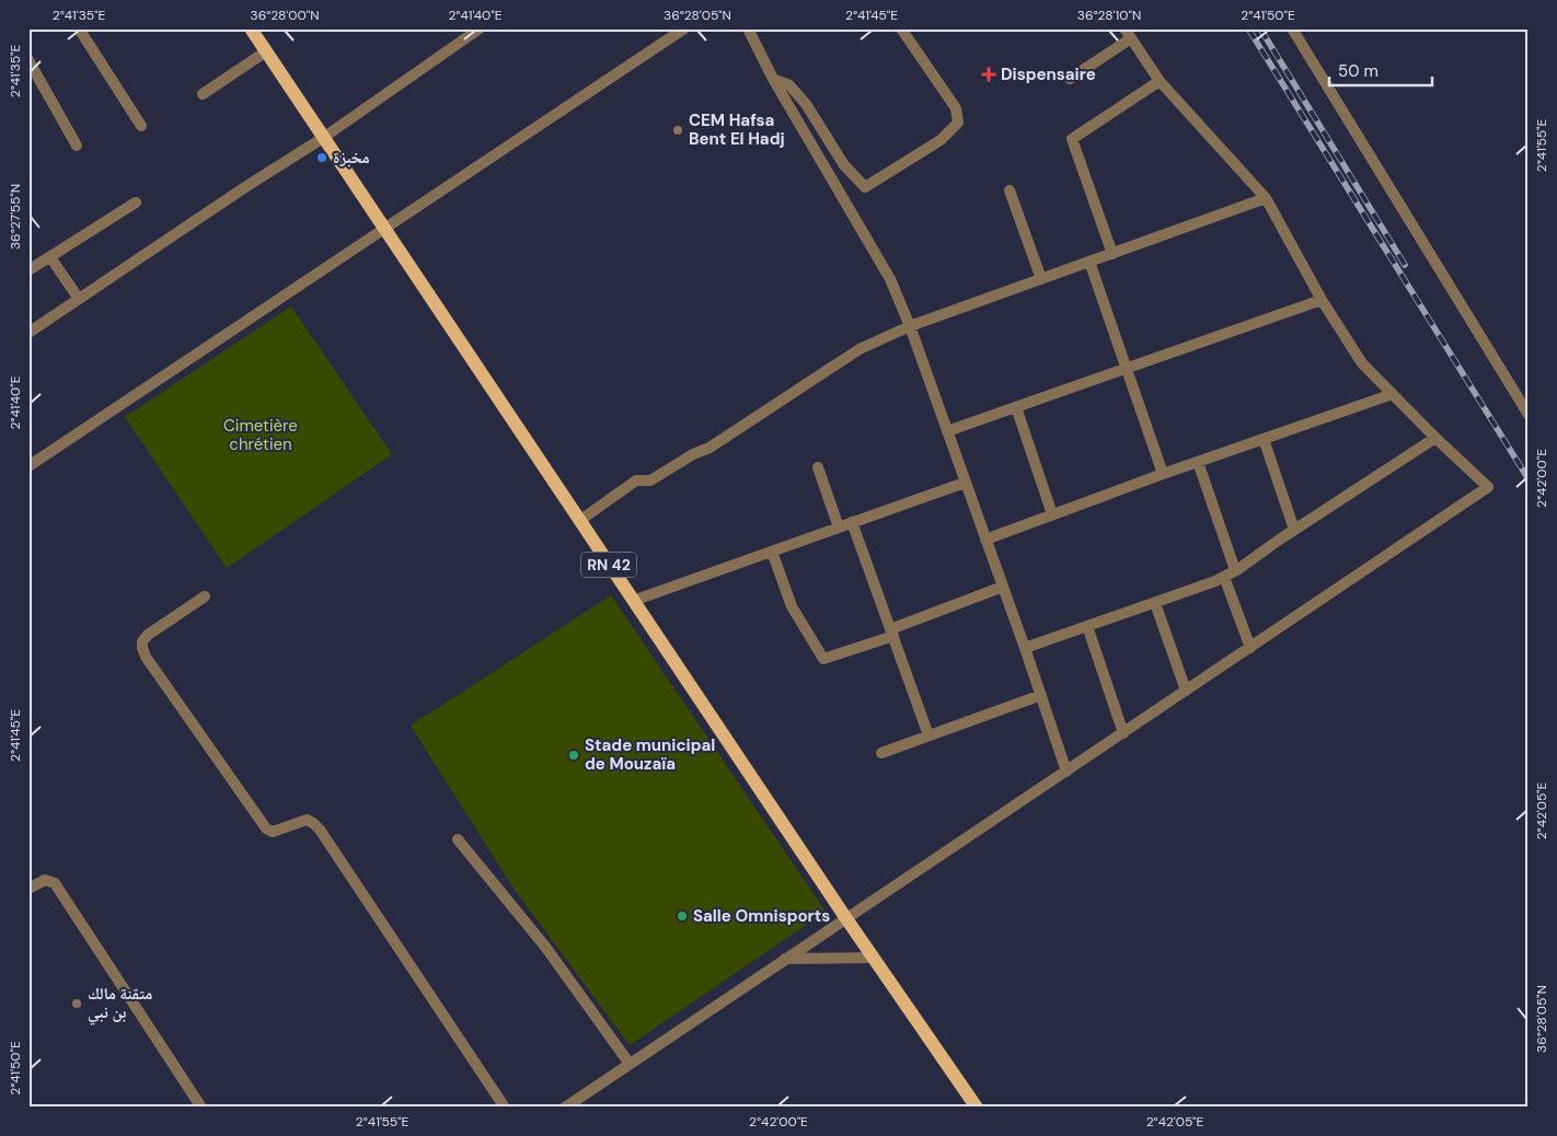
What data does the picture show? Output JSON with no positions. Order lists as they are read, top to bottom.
{
  "streets": {
    "main road": ["RN 42"]
  },
  "parks": ["Cimetière chrétien"],
  "places": {
    "health": ["Dispensaire"],
    "other": [
      "CEM Hafsa Bent El Hadj",
      "مخبزة",
      "Stade municipal de Mouzaïa",
      "Salle Omnisports",
      "متقنة مالك بن نبي"
    ]
  },
  "scale_bar": "50 m",
  "coordinates": [
    "2°41'35\"E",
    "36°28'00\"N",
    "2°41'40\"E",
    "36°28'05\"N",
    "2°41'45\"E",
    "36°28'10\"N",
    "2°41'50\"E",
    "2°41'55\"E",
    "36°27'55\"N",
    "2°42'00\"E",
    "2°42'05\"E"
  ]
}
